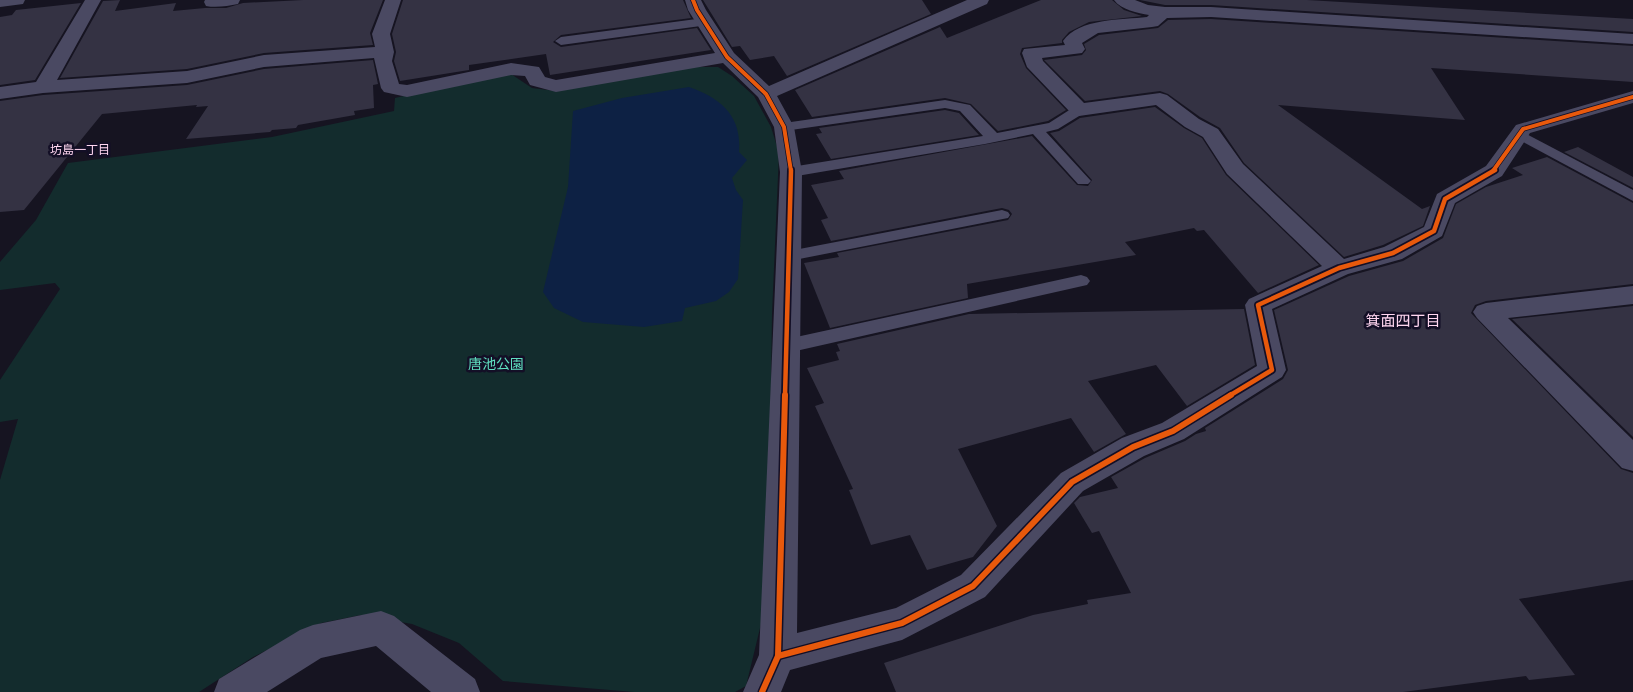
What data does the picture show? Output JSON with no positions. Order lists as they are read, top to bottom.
{
  "districts": ["坊島一丁目", "箕面四丁目"],
  "parks": ["唐池公園"]
}
